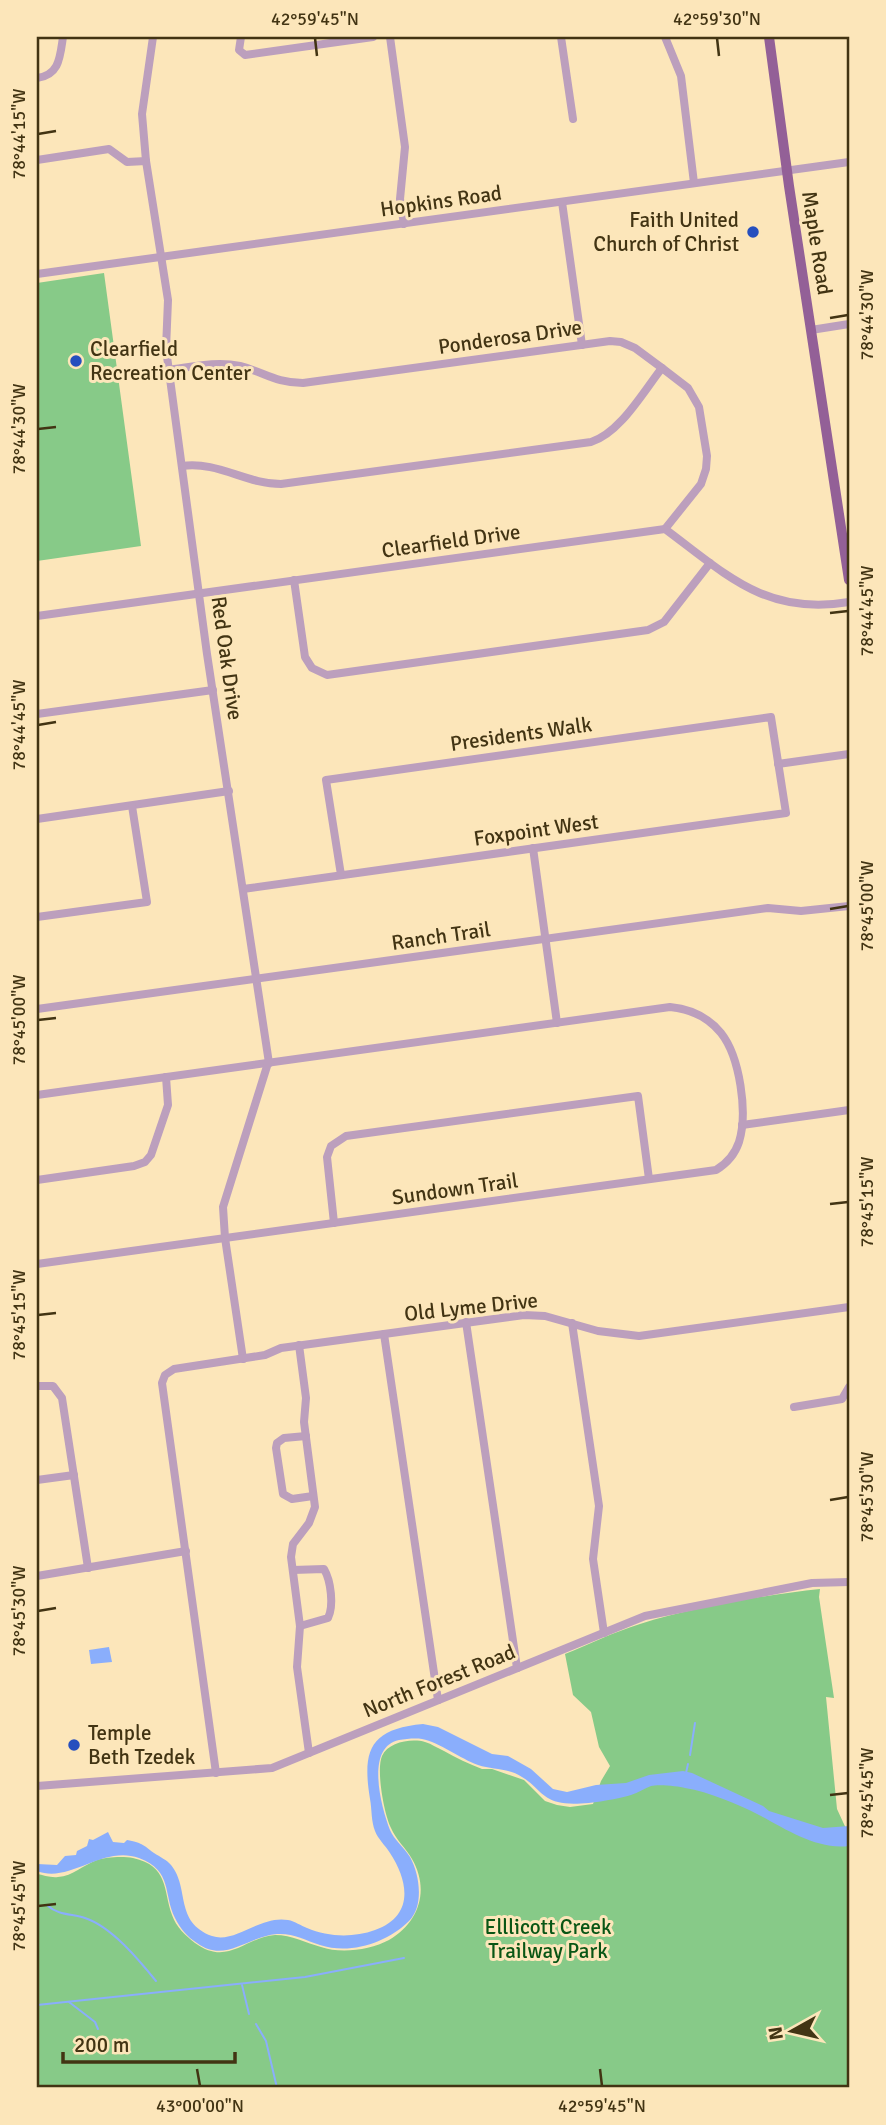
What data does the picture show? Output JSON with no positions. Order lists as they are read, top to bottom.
{
  "streets": {
    "main road": ["Maple Road"],
    "street": [
      "Hopkins Road",
      "Ponderosa Drive",
      "Clearfield Drive",
      "Red Oak Drive",
      "Presidents Walk",
      "Foxpoint West",
      "Ranch Trail",
      "Sundown Trail",
      "Old Lyme Drive",
      "North Forest Road"
    ]
  },
  "crossings": [
    ["Hopkins Road", "Maple Road"],
    ["Hopkins Road", "Red Oak Drive"],
    ["Ponderosa Drive", "Clearfield Drive"],
    ["Ponderosa Drive", "Red Oak Drive"],
    ["Clearfield Drive", "Red Oak Drive"],
    ["Red Oak Drive", "Foxpoint West"],
    ["Red Oak Drive", "Ranch Trail"],
    ["Red Oak Drive", "Sundown Trail"],
    ["Red Oak Drive", "Old Lyme Drive"],
    ["Presidents Walk", "Foxpoint West"]
  ],
  "parks": ["Elllicott Creek Trailway Park"],
  "places": ["Faith United Church of Christ", "Clearfield Recreation Center", "Temple Beth Tzedek"],
  "scale_bar": "200 m",
  "north": "left",
  "coordinates": [
    "42°59'45\"N",
    "42°59'30\"N",
    "78°44'15\"W",
    "78°44'30\"W",
    "78°44'45\"W",
    "78°45'00\"W",
    "78°45'15\"W",
    "78°45'30\"W",
    "78°45'45\"W",
    "43°00'00\"N"
  ]
}
